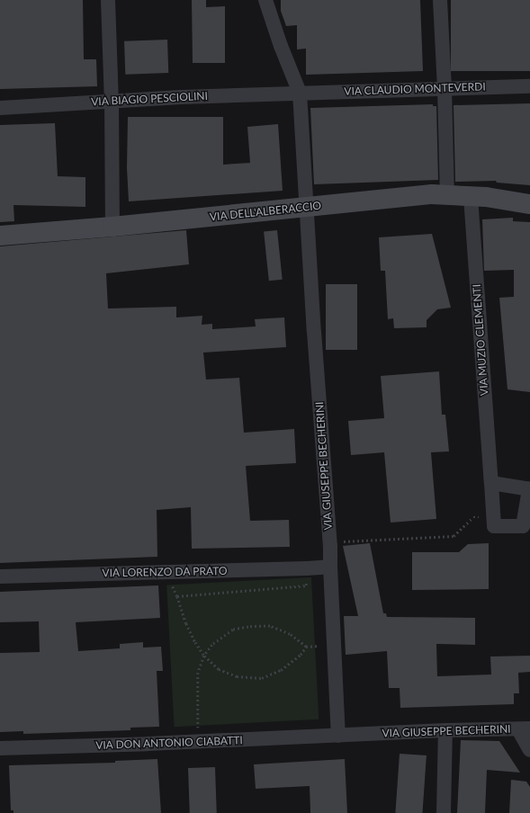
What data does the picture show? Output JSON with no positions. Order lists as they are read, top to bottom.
{
  "streets": {
    "street": [
      "VIA CLAUDIO MONTEVERDI",
      "VIA BIAGIO PESCIOLINI",
      "VIA DELL'ALBERACCIO",
      "VIA MUZIO CLEMENTI",
      "VIA GIUSEPPE BECHERINI",
      "VIA LORENZO DA PRATO",
      "VIA DON ANTONIO CIABATTI"
    ]
  },
  "crossings": [
    ["VIA CLAUDIO MONTEVERDI", "VIA BIAGIO PESCIOLINI"],
    ["VIA CLAUDIO MONTEVERDI", "VIA GIUSEPPE BECHERINI"],
    ["VIA BIAGIO PESCIOLINI", "VIA GIUSEPPE BECHERINI"],
    ["VIA DELL'ALBERACCIO", "VIA MUZIO CLEMENTI"],
    ["VIA DELL'ALBERACCIO", "VIA GIUSEPPE BECHERINI"],
    ["VIA GIUSEPPE BECHERINI", "VIA LORENZO DA PRATO"],
    ["VIA GIUSEPPE BECHERINI", "VIA DON ANTONIO CIABATTI"]
  ]
}
